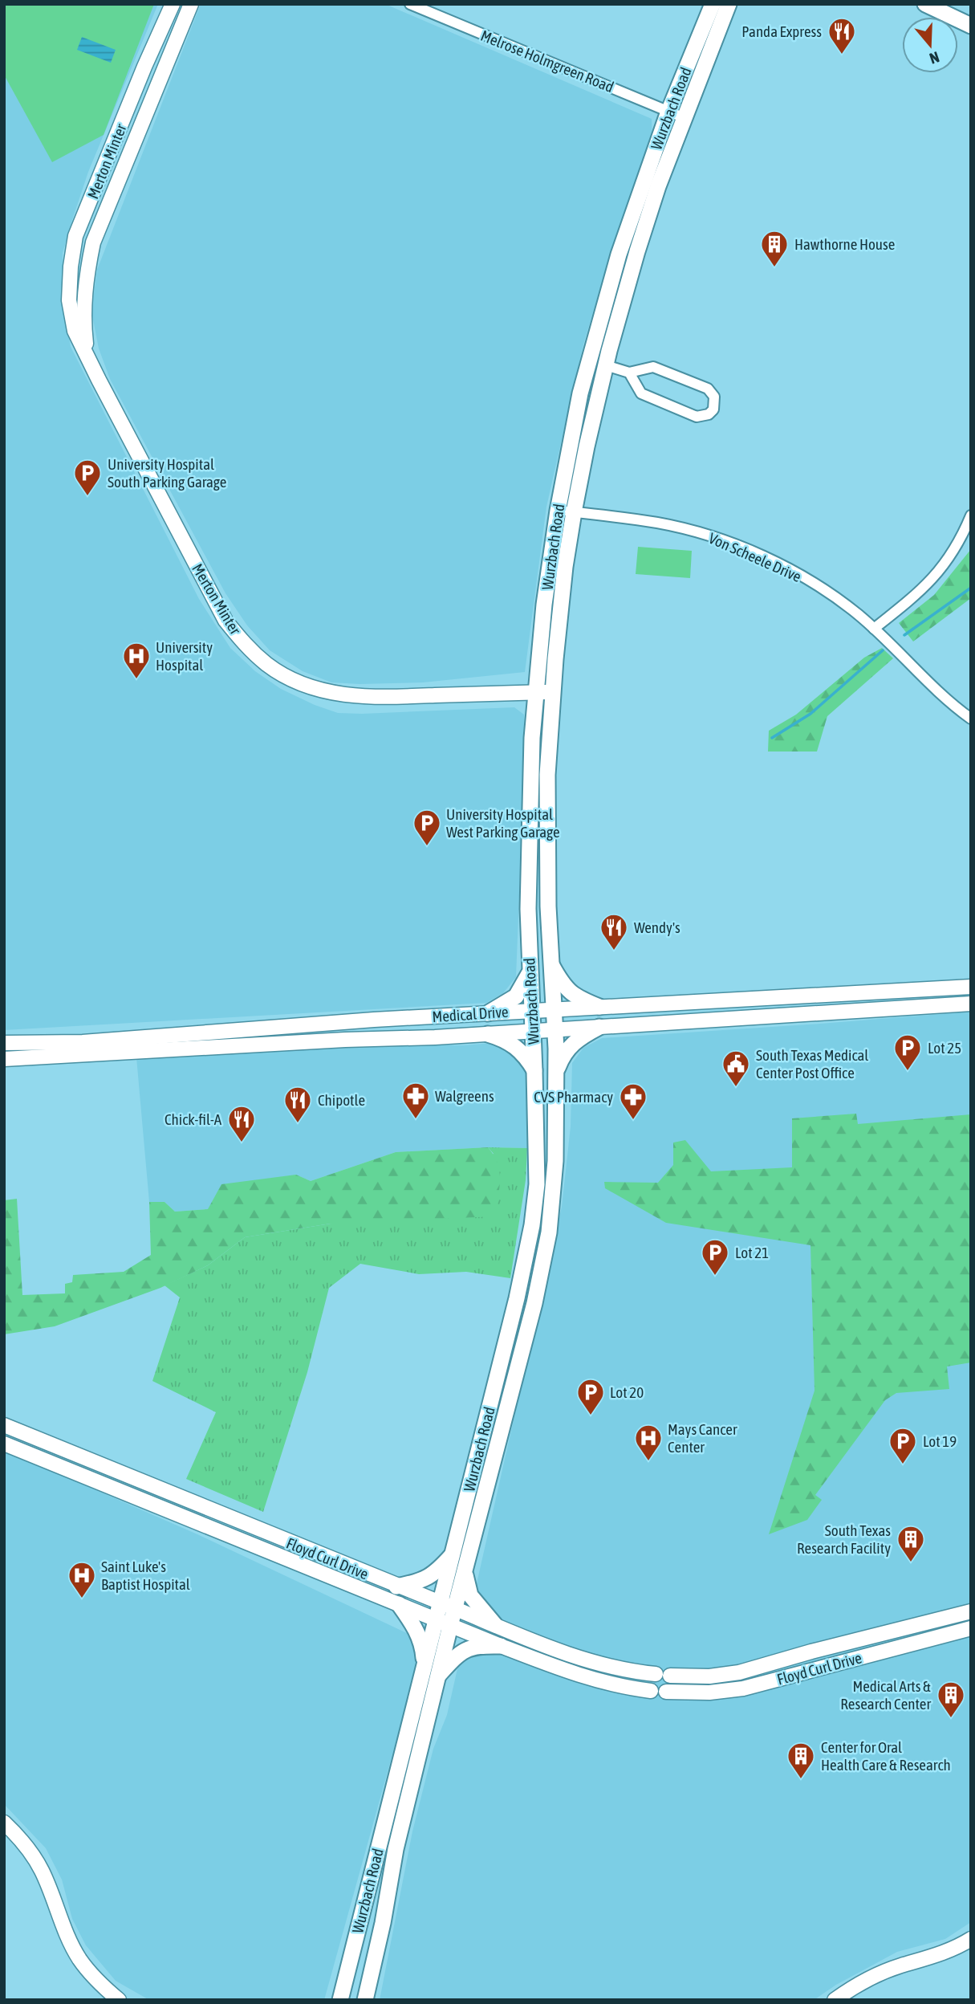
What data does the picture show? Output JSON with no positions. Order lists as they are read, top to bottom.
{
  "streets": {
    "main road": ["Wurzbach Road"],
    "street": [
      "Melrose Holmgreen Road",
      "Merton Minter",
      "Von Scheele Drive",
      "Medical Drive",
      "Floyd Curl Drive"
    ]
  },
  "crossings": [
    ["Melrose Holmgreen Road", "Wurzbach Road"],
    ["Wurzbach Road", "Merton Minter"],
    ["Wurzbach Road", "Von Scheele Drive"],
    ["Wurzbach Road", "Medical Drive"],
    ["Wurzbach Road", "Floyd Curl Drive"]
  ],
  "places": {
    "restaurant": [
      "Panda Express",
      "Wendy's",
      "Chipotle",
      "Chick-fil-A"
    ],
    "building": [
      "Hawthorne House",
      "South Texas Research Facility",
      "Medical Arts & Research Center",
      "Center for Oral Health Care & Research"
    ],
    "parking": [
      "University Hospital South Parking Garage",
      "University Hospital West Parking Garage",
      "Lot 25",
      "Lot 21",
      "Lot 20",
      "Lot 19"
    ],
    "hospital": ["University Hospital", "Mays Cancer Center", "Saint Luke's Baptist Hospital"],
    "public building": ["South Texas Medical Center Post Office"],
    "pharmacy": ["Walgreens", "CVS Pharmacy"]
  },
  "north": "bottom"
}
